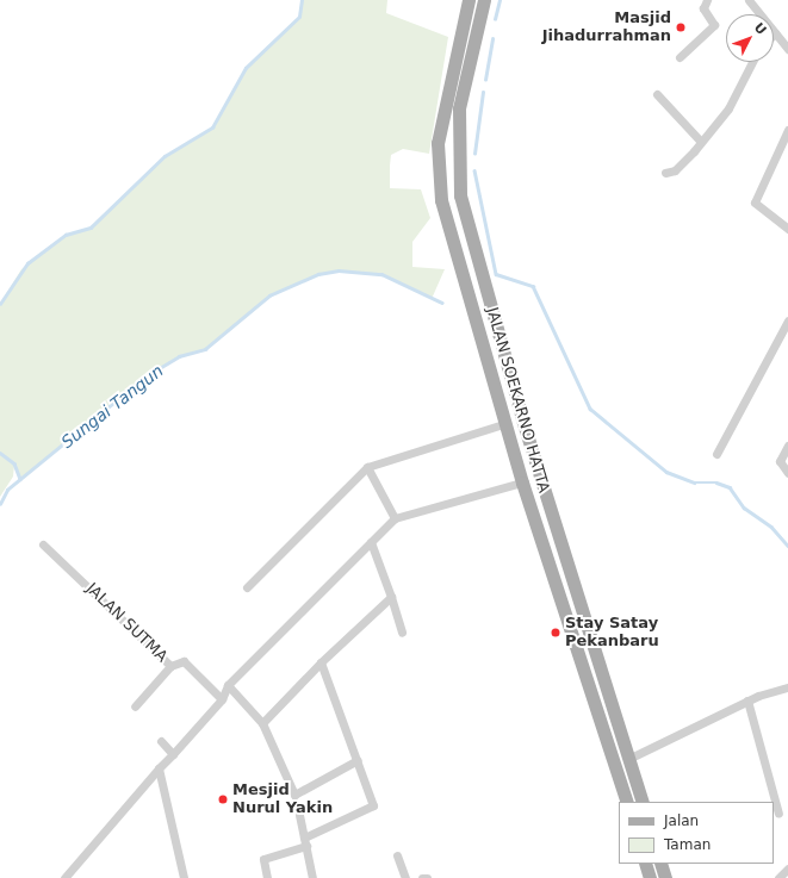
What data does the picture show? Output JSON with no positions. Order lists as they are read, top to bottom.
{
  "streets": {
    "main road": ["JALAN SOEKARNO HATTA"],
    "street": ["JALAN SUTMA"]
  },
  "water": ["Sungai Tangun"],
  "places": ["Masjid Jihadurrahman", "Stay Satay Pekanbaru", "Mesjid Nurul Yakin"],
  "legend": ["Jalan", "Taman"],
  "north": "top right"
}
